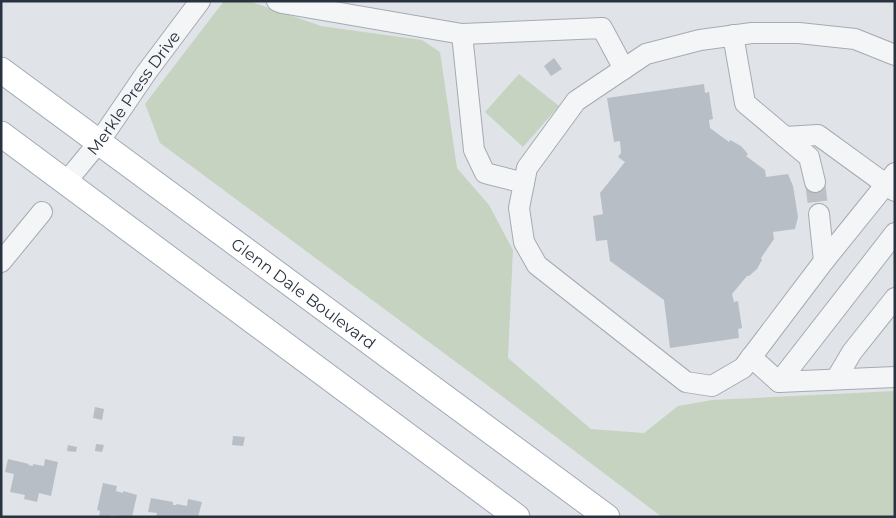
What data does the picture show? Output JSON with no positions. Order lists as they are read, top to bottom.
{
  "streets": {
    "main road": ["Glenn Dale Boulevard"],
    "street": ["Merkle Press Drive"]
  },
  "crossings": [
    ["Merkle Press Drive", "Glenn Dale Boulevard"]
  ]
}
